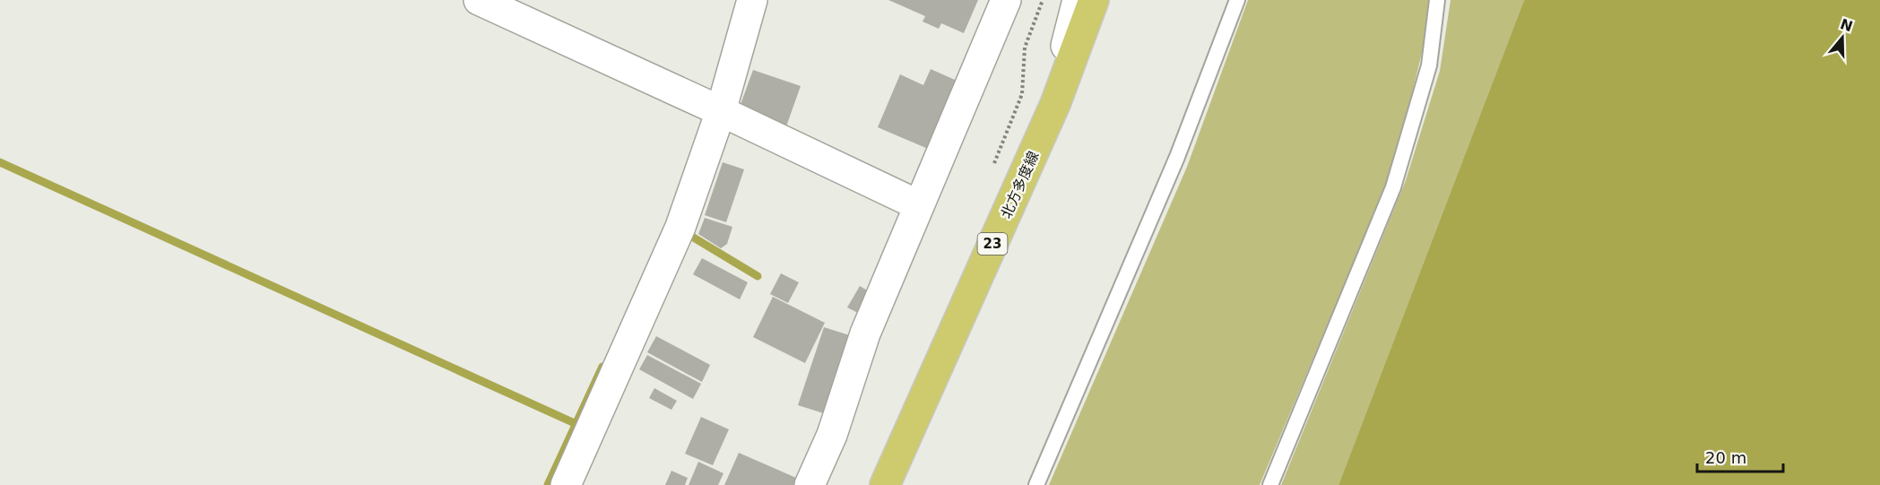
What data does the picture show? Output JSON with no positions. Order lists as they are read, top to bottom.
{
  "streets": {
    "main road": ["北方多度線", "23"]
  },
  "scale_bar": "20 m",
  "north": "top"
}
